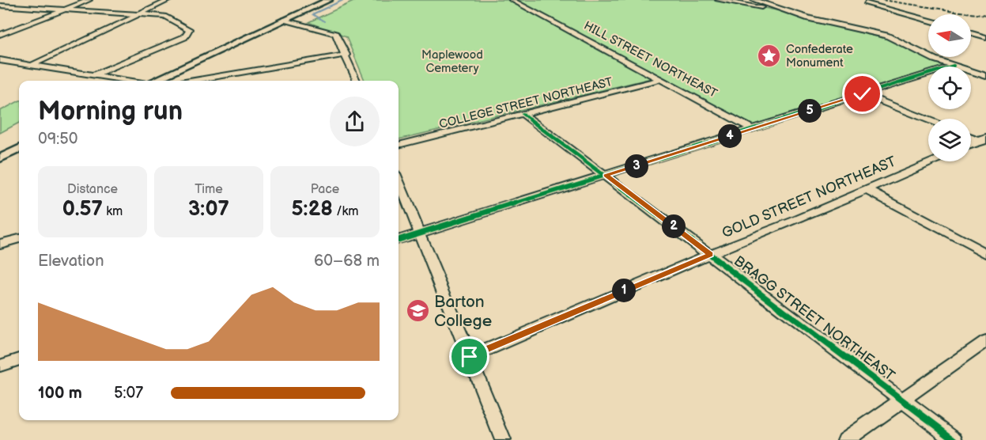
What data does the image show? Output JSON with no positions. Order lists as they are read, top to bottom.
{
  "streets": {
    "street": [
      "HILL STREET NORTHEAST",
      "COLLEGE STREET NORTHEAST",
      "GOLD STREET NORTHEAST",
      "BRAGG STREET NORTHEAST"
    ]
  },
  "crossings": [
    ["HILL STREET NORTHEAST", "COLLEGE STREET NORTHEAST"],
    ["COLLEGE STREET NORTHEAST", "BRAGG STREET NORTHEAST"],
    ["GOLD STREET NORTHEAST", "BRAGG STREET NORTHEAST"]
  ],
  "parks": ["Maplewood Cemetery"],
  "places": {
    "place": ["Confederate Monument"],
    "school or university": ["Barton College"]
  },
  "north": "left",
  "page": {
    "heading": ["Morning run", "09:50"],
    "pins": [
      "5",
      "4",
      "3",
      "2",
      "1"
    ],
    "stats": [
      ["Distance", "0.57 km"],
      ["Time", "3:07"],
      ["Pace", "5:28 /km"]
    ],
    "chart": ["Elevation", "60–68 m"],
    "list": [
      {
        "name": "100 m",
        "note": "5:07"
      }
    ]
  }
}
